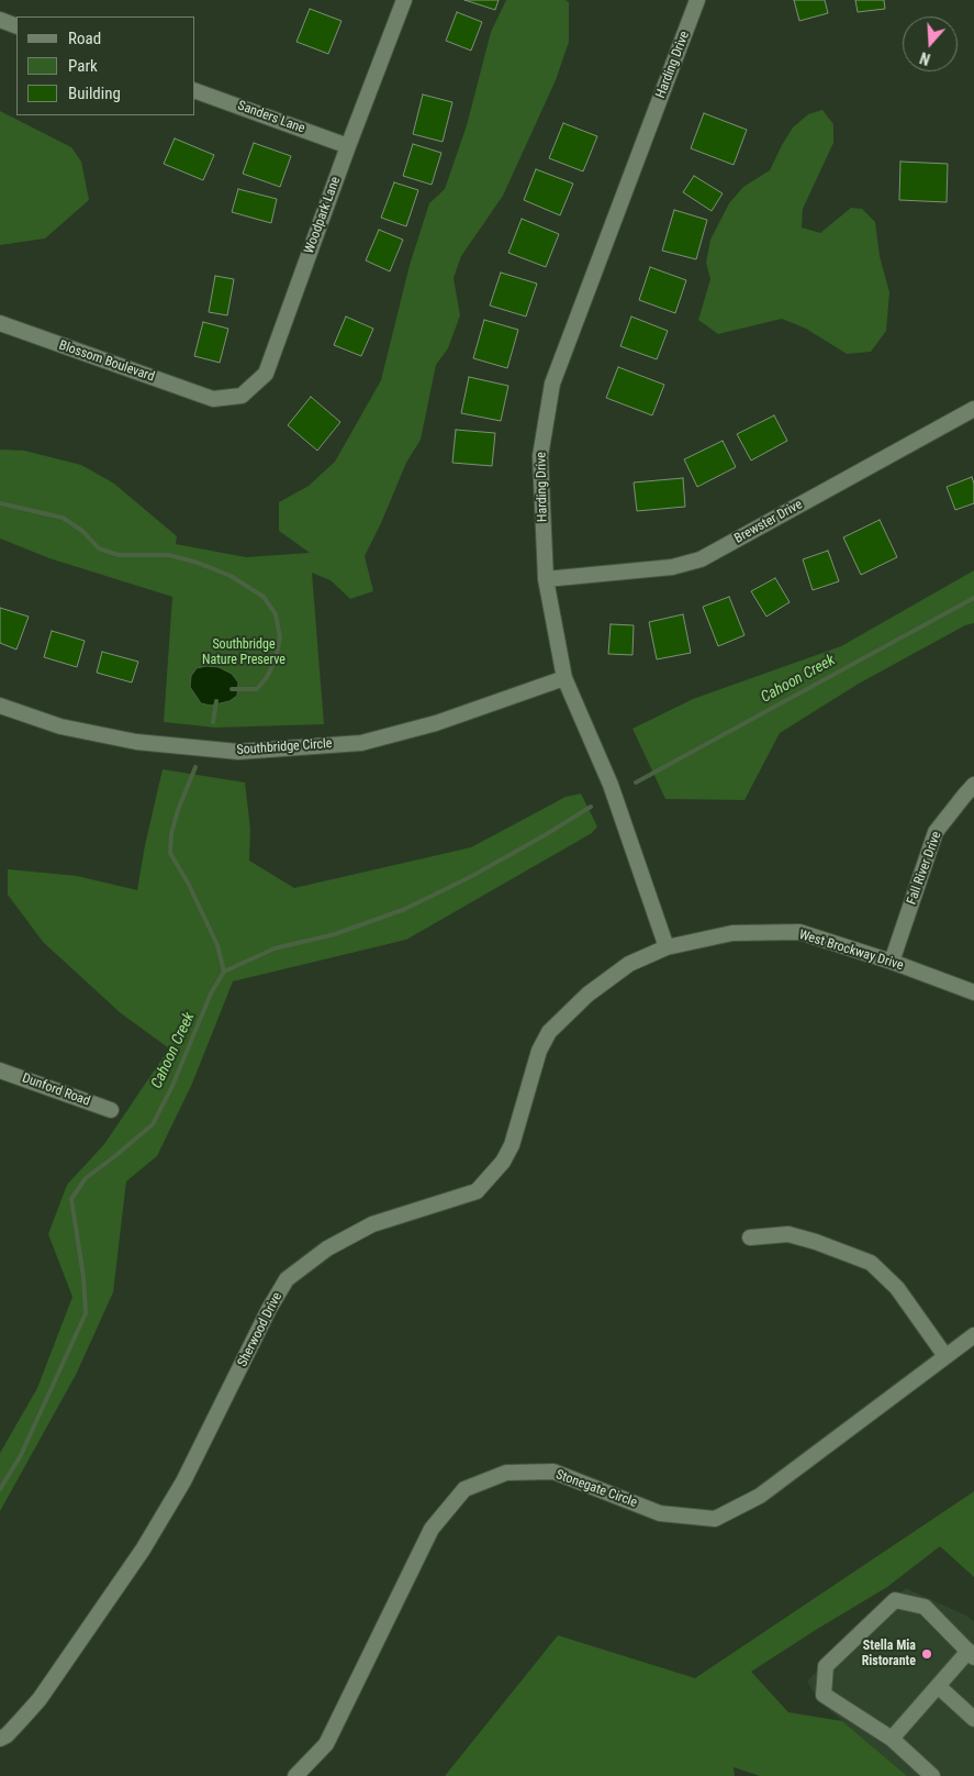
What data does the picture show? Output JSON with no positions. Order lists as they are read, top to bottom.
{
  "streets": {
    "street": [
      "Harding Drive",
      "Sanders Lane",
      "Woodpark Lane",
      "Blossom Boulevard",
      "Brewster Drive",
      "Southbridge Circle",
      "Fall River Drive",
      "West Brockway Drive",
      "Dunford Road",
      "Sherwood Drive",
      "Stonegate Circle"
    ]
  },
  "crossings": [
    ["Harding Drive", "Brewster Drive"],
    ["Harding Drive", "Southbridge Circle"],
    ["Harding Drive", "West Brockway Drive"],
    ["Sanders Lane", "Woodpark Lane"],
    ["Woodpark Lane", "Blossom Boulevard"],
    ["Fall River Drive", "West Brockway Drive"],
    ["West Brockway Drive", "Sherwood Drive"]
  ],
  "water": ["Cahoon Creek"],
  "parks": ["Southbridge Nature Preserve"],
  "places": ["Stella Mia Ristorante"],
  "legend": ["Road", "Park", "Building"],
  "north": "bottom"
}
